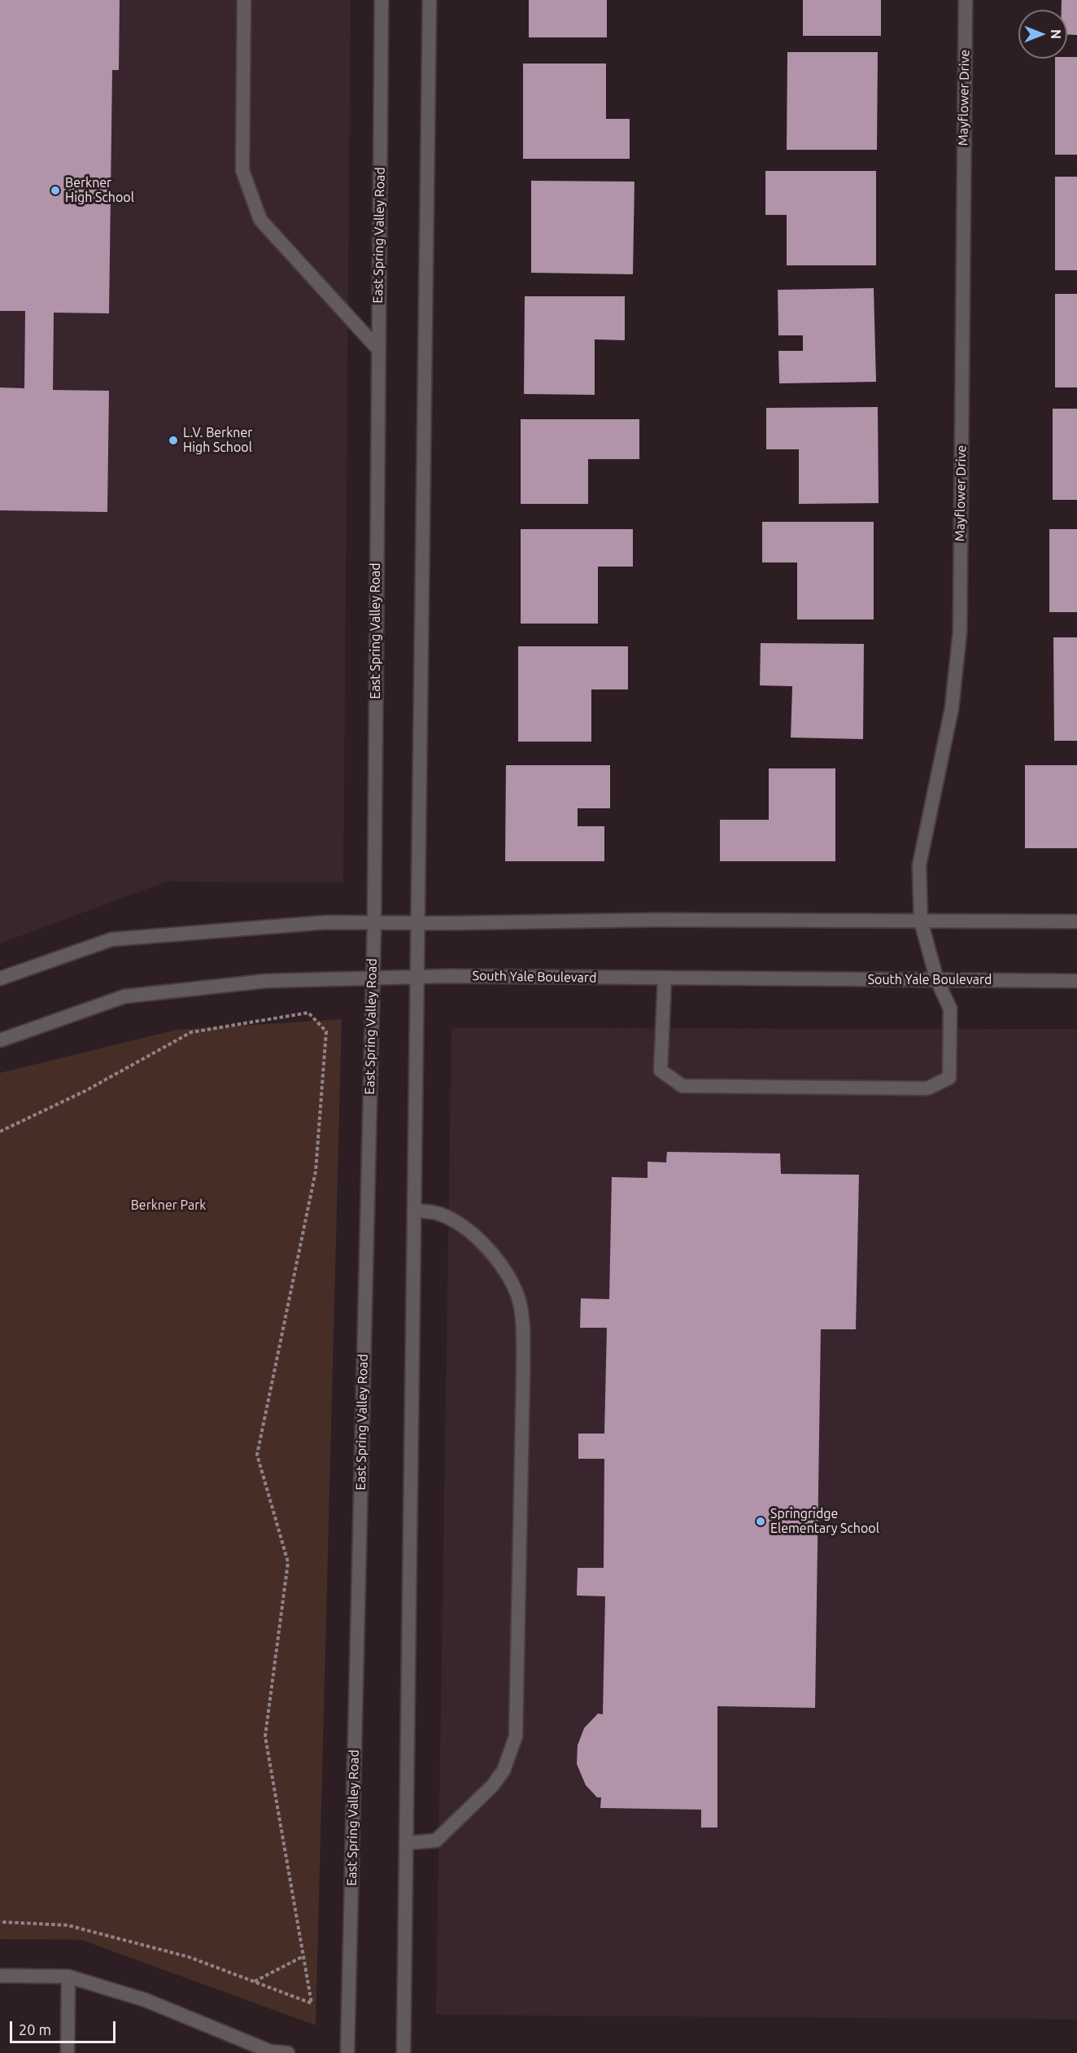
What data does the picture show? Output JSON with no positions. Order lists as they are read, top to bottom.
{
  "streets": {
    "street": ["Mayflower Drive", "East Spring Valley Road", "South Yale Boulevard"]
  },
  "crossings": [
    ["Mayflower Drive", "South Yale Boulevard"],
    ["East Spring Valley Road", "South Yale Boulevard"]
  ],
  "parks": ["Berkner Park"],
  "places": ["Berkner High School", "L.V. Berkner High School", "Springridge Elementary School"],
  "scale_bar": "20 m",
  "north": "right"
}
